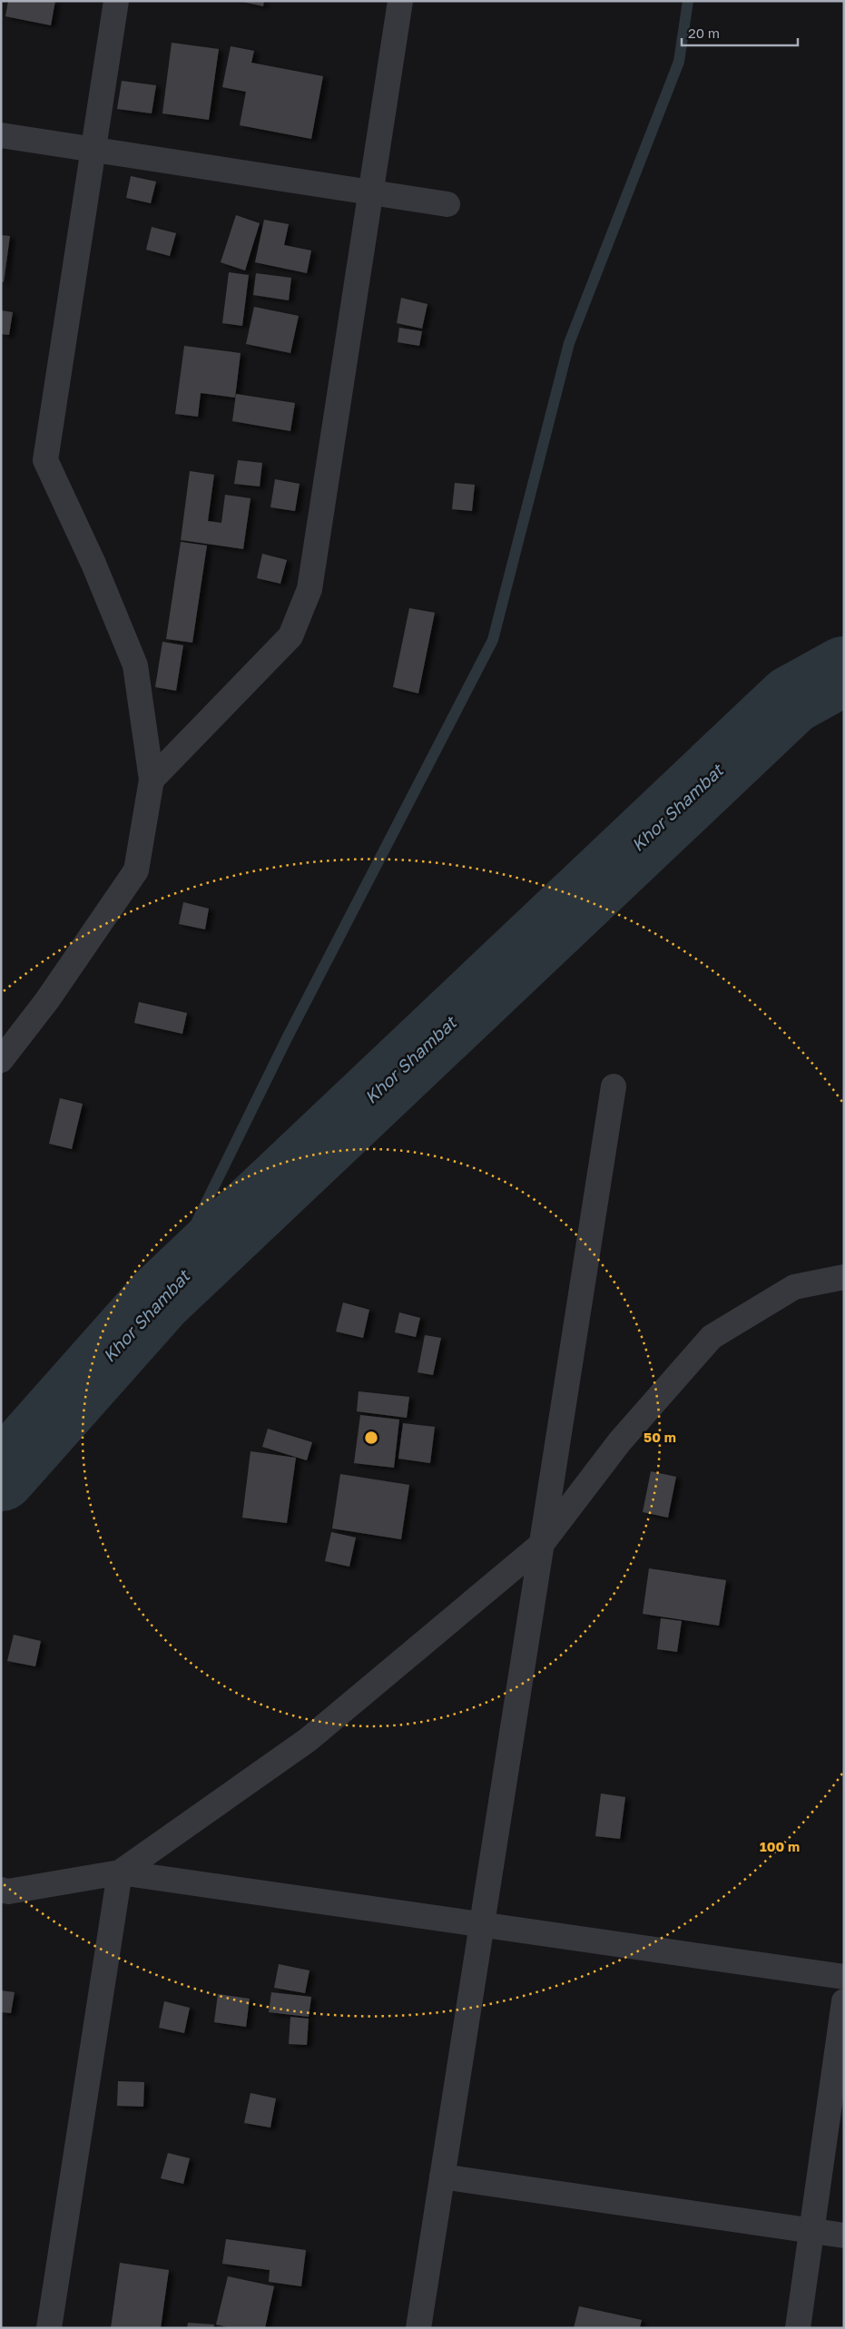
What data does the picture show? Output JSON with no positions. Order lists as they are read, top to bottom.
{
  "water": ["Khor Shambat"],
  "scale_bar": "20 m",
  "rings": ["50 m", "100 m"]
}
